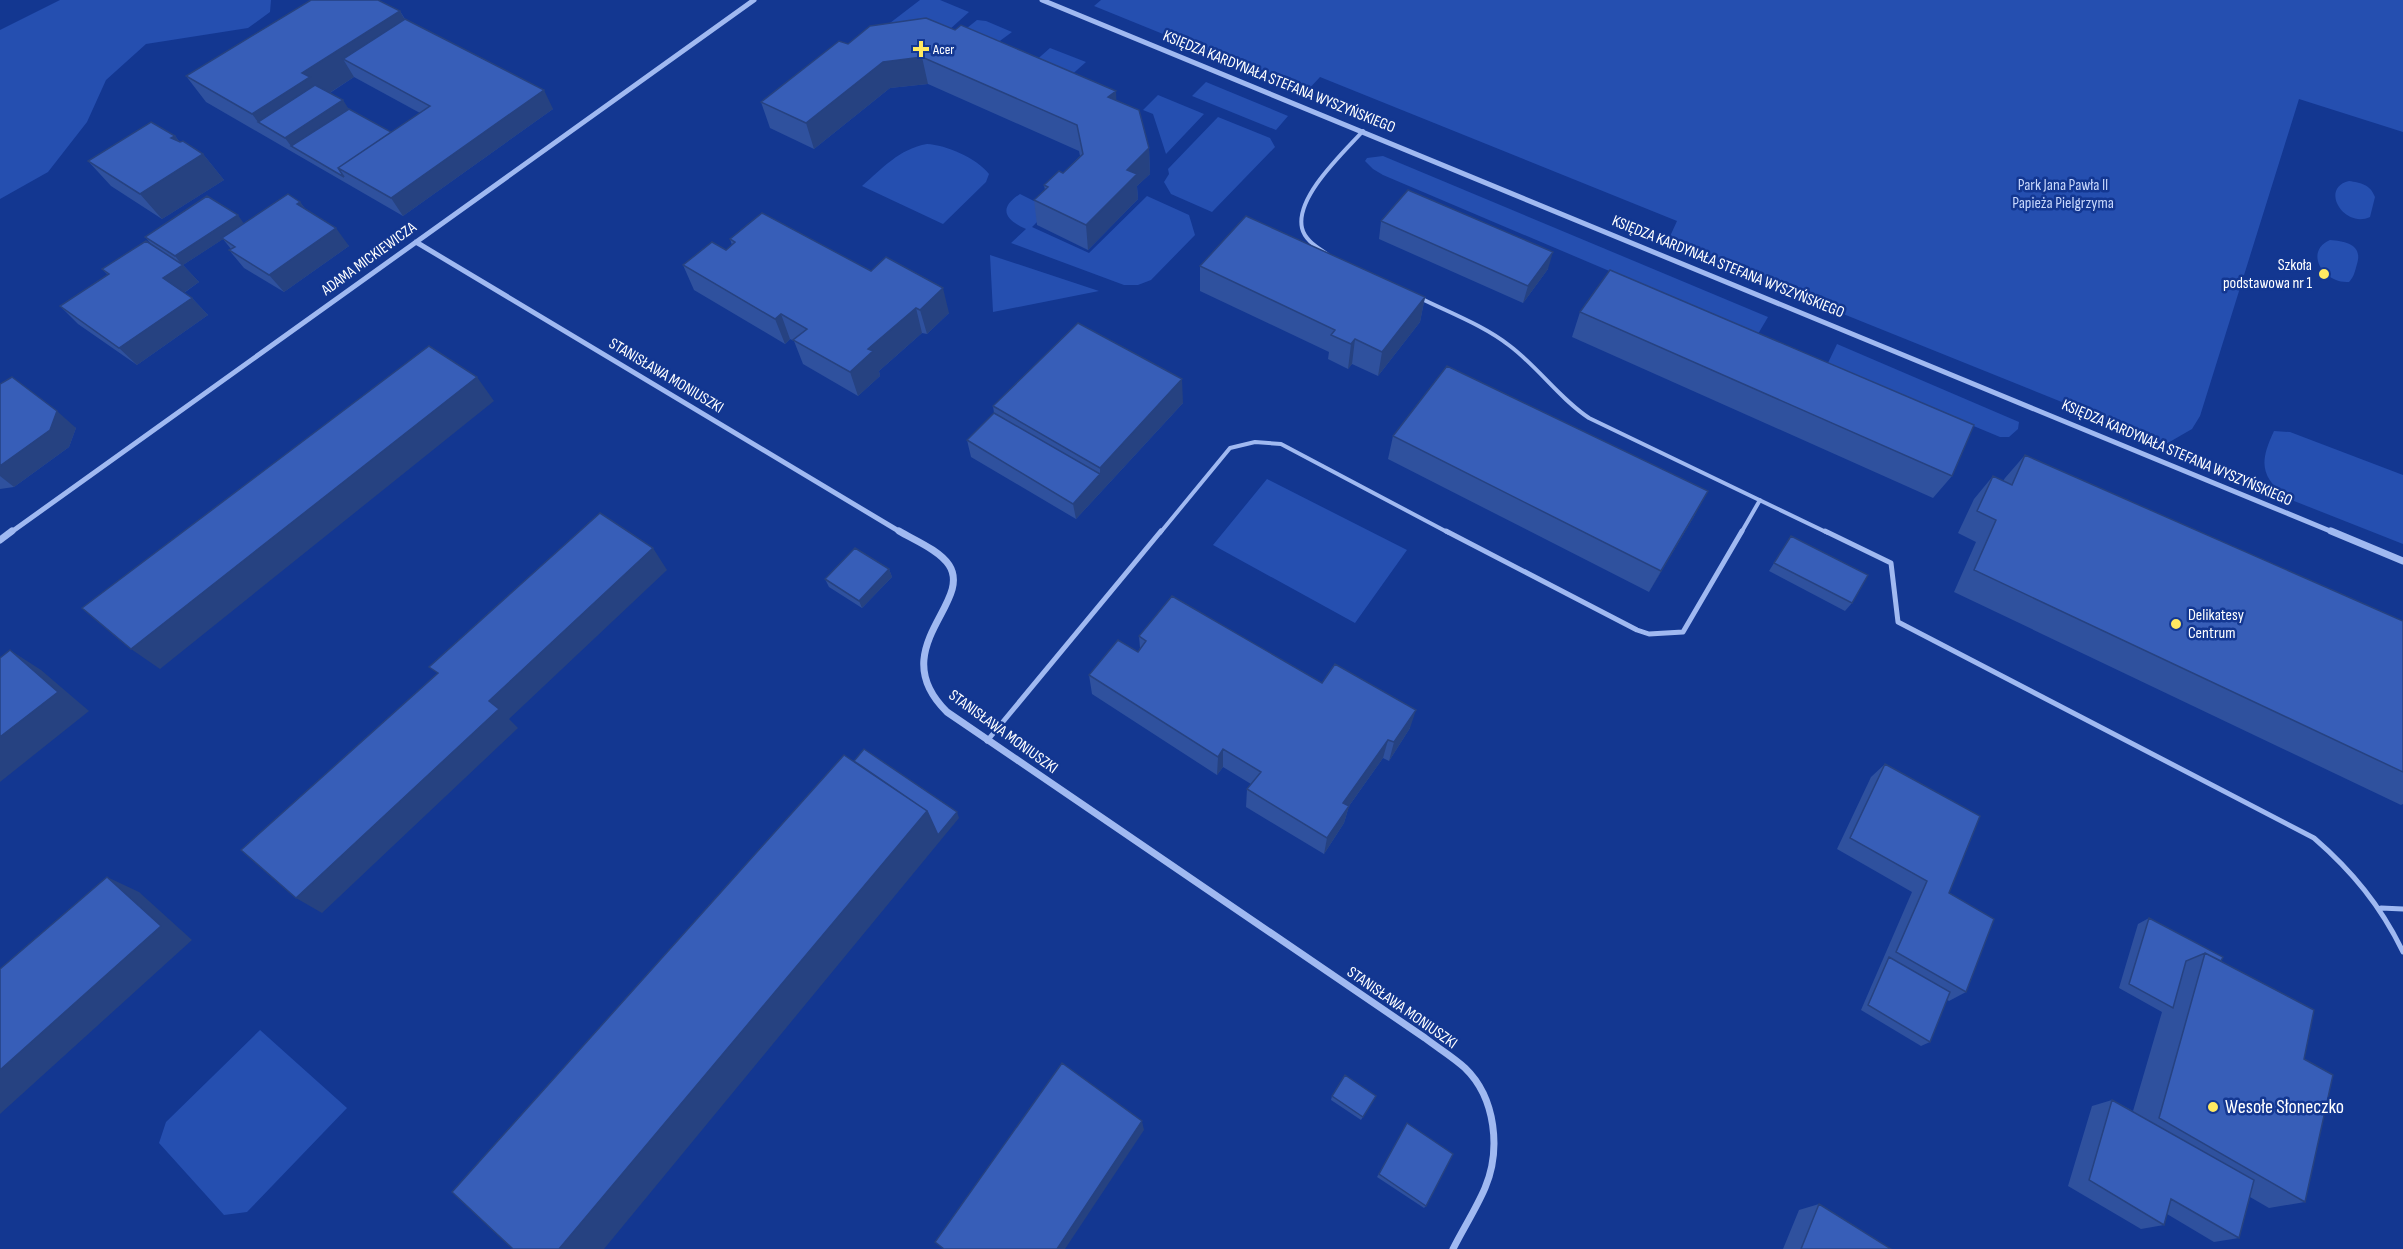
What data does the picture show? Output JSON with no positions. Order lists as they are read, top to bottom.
{
  "streets": {
    "street": ["KSIĘDZA KARDYNAŁA STEFANA WYSZYŃSKIEGO", "ADAMA MICKIEWICZA", "STANISŁAWA MONIUSZKI"]
  },
  "crossings": [
    ["ADAMA MICKIEWICZA", "STANISŁAWA MONIUSZKI"]
  ],
  "parks": ["Park Jana Pawła II Papieża Pielgrzyma"],
  "places": {
    "health": ["Acer"],
    "other": ["Szkoła podstawowa nr 1", "Delikatesy Centrum", "Wesołe Słoneczko"]
  }
}
